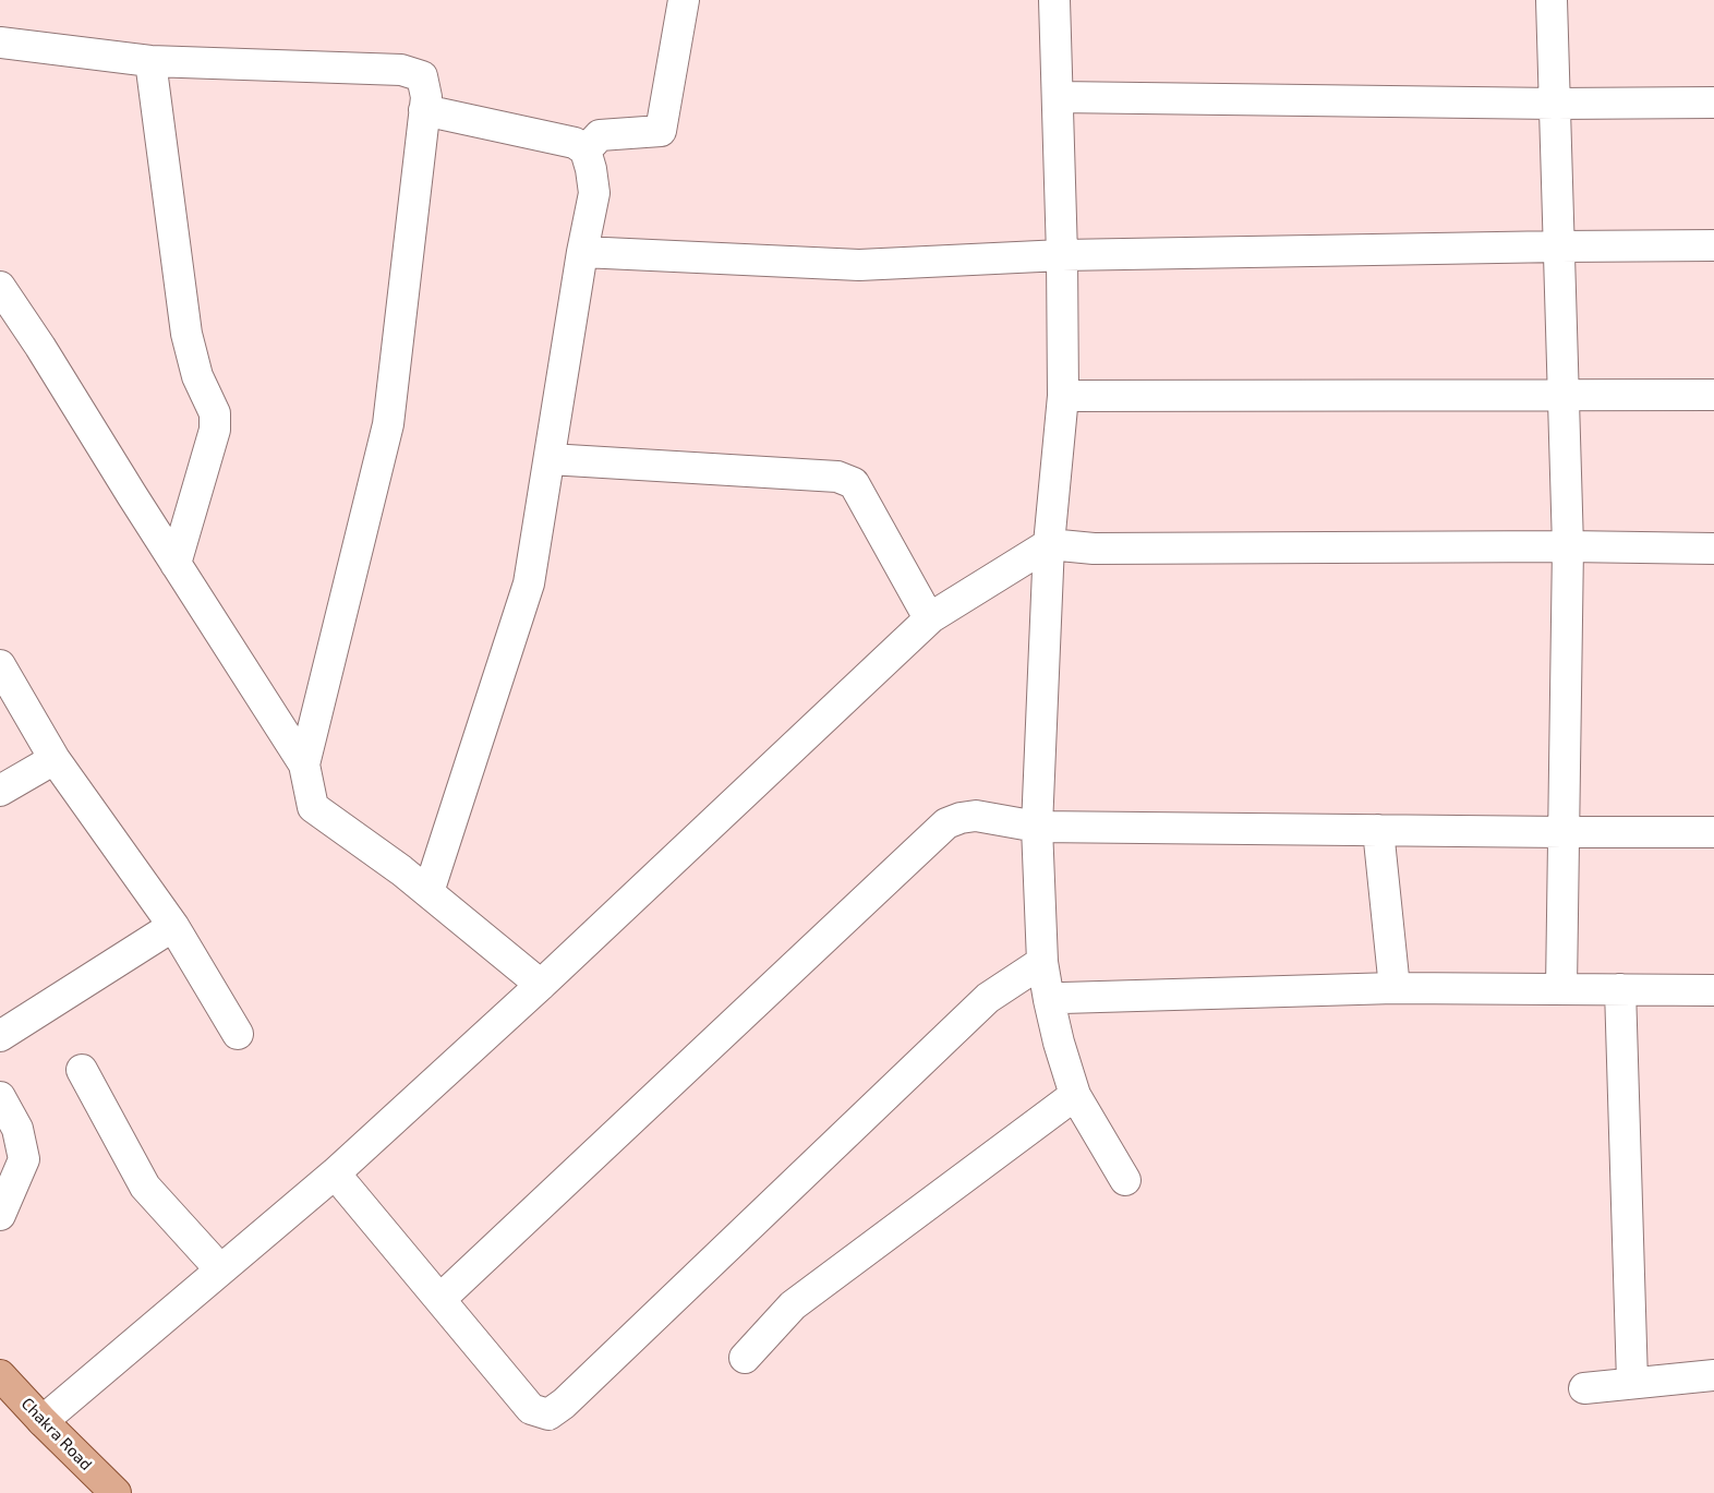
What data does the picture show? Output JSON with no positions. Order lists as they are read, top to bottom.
{
  "streets": {
    "main road": ["Chakra Road"]
  }
}
